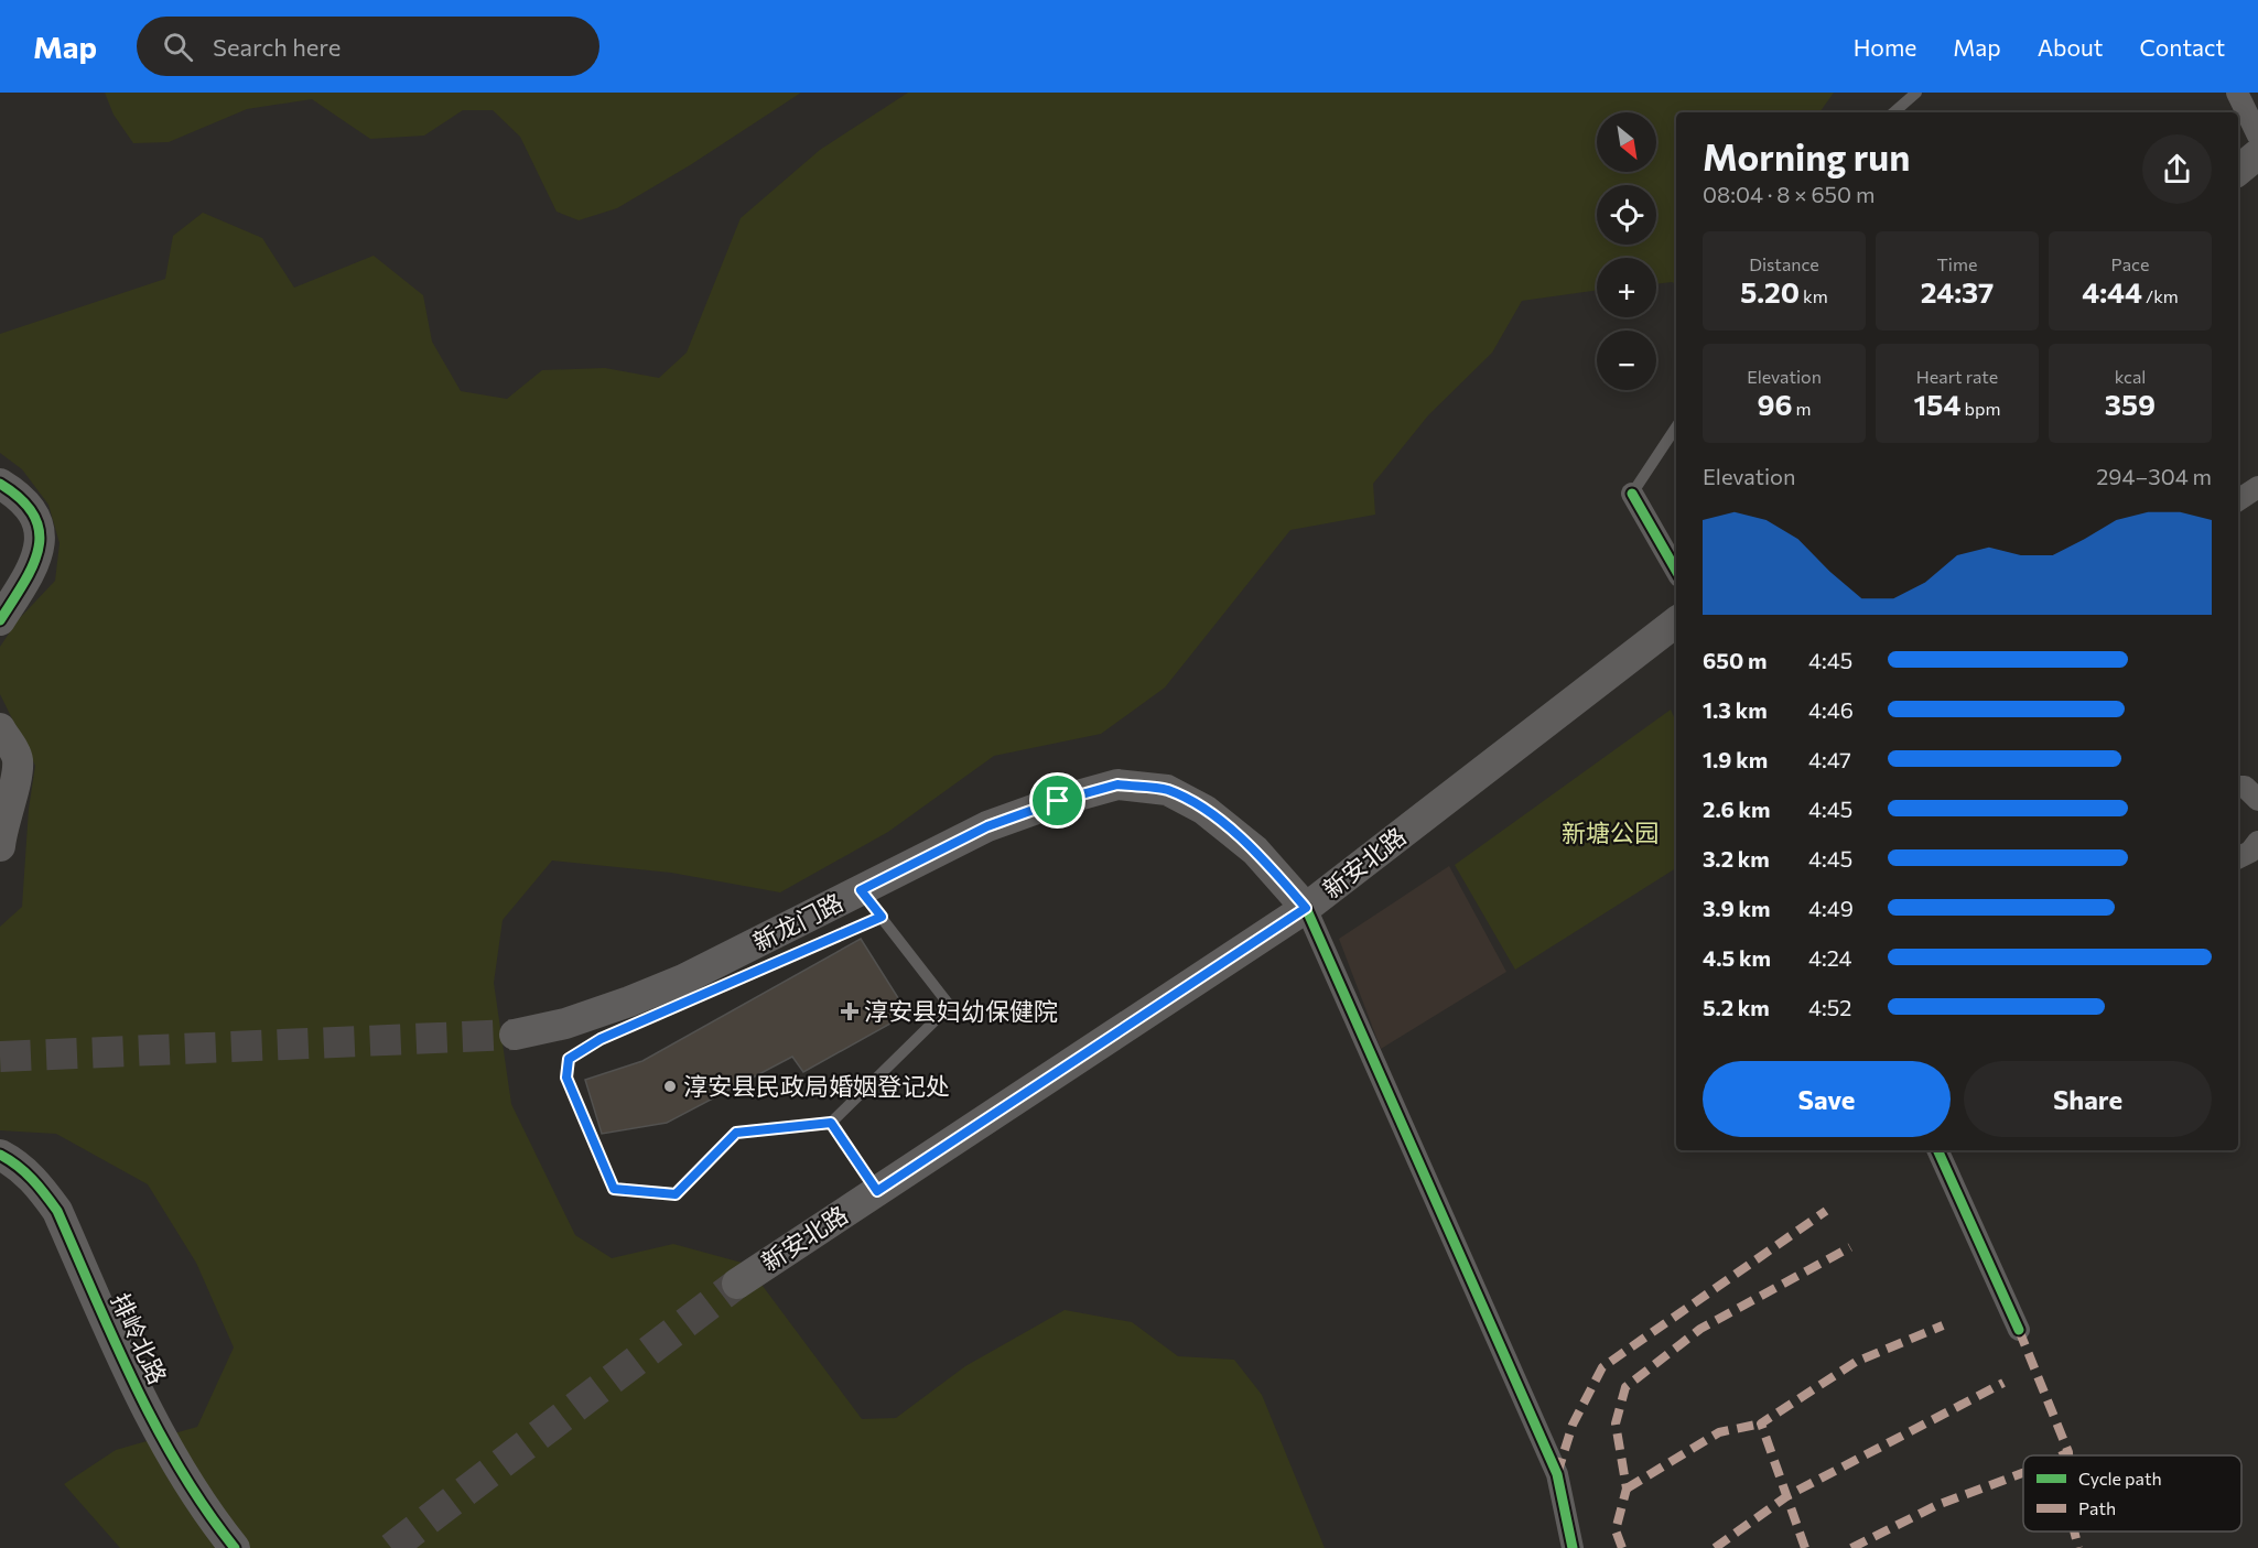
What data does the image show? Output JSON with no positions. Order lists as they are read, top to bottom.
{
  "streets": {
    "main road": ["新安北路", "新龙门路", "排岭北路"]
  },
  "crossings": [
    ["新安北路", "新龙门路"]
  ],
  "parks": ["新塘公园"],
  "places": {
    "health": ["淳安县妇幼保健院"],
    "other": ["淳安县民政局婚姻登记处"]
  },
  "legend": ["Cycle path", "Path"],
  "north": "bottom right",
  "page": {
    "header": "Map",
    "search": "Search here",
    "nav": [
      "Home",
      "Map",
      "About",
      "Contact"
    ],
    "map_buttons": ["+", "−"],
    "heading": ["Morning run", "08:04 · 8 × 650 m"],
    "stats": [
      ["Distance", "5.20 km"],
      ["Time", "24:37"],
      ["Pace", "4:44 /km"],
      ["Elevation", "96 m"],
      ["Heart rate", "154 bpm"],
      ["kcal", "359"]
    ],
    "chart": ["Elevation", "294–304 m"],
    "list": [
      {
        "name": "650 m",
        "note": "4:45"
      },
      {
        "name": "1.3 km",
        "note": "4:46"
      },
      {
        "name": "1.9 km",
        "note": "4:47"
      },
      {
        "name": "2.6 km",
        "note": "4:45"
      },
      {
        "name": "3.2 km",
        "note": "4:45"
      },
      {
        "name": "3.9 km",
        "note": "4:49"
      },
      {
        "name": "4.5 km",
        "note": "4:24"
      },
      {
        "name": "5.2 km",
        "note": "4:52"
      }
    ],
    "buttons": ["Save", "Share"]
  }
}
